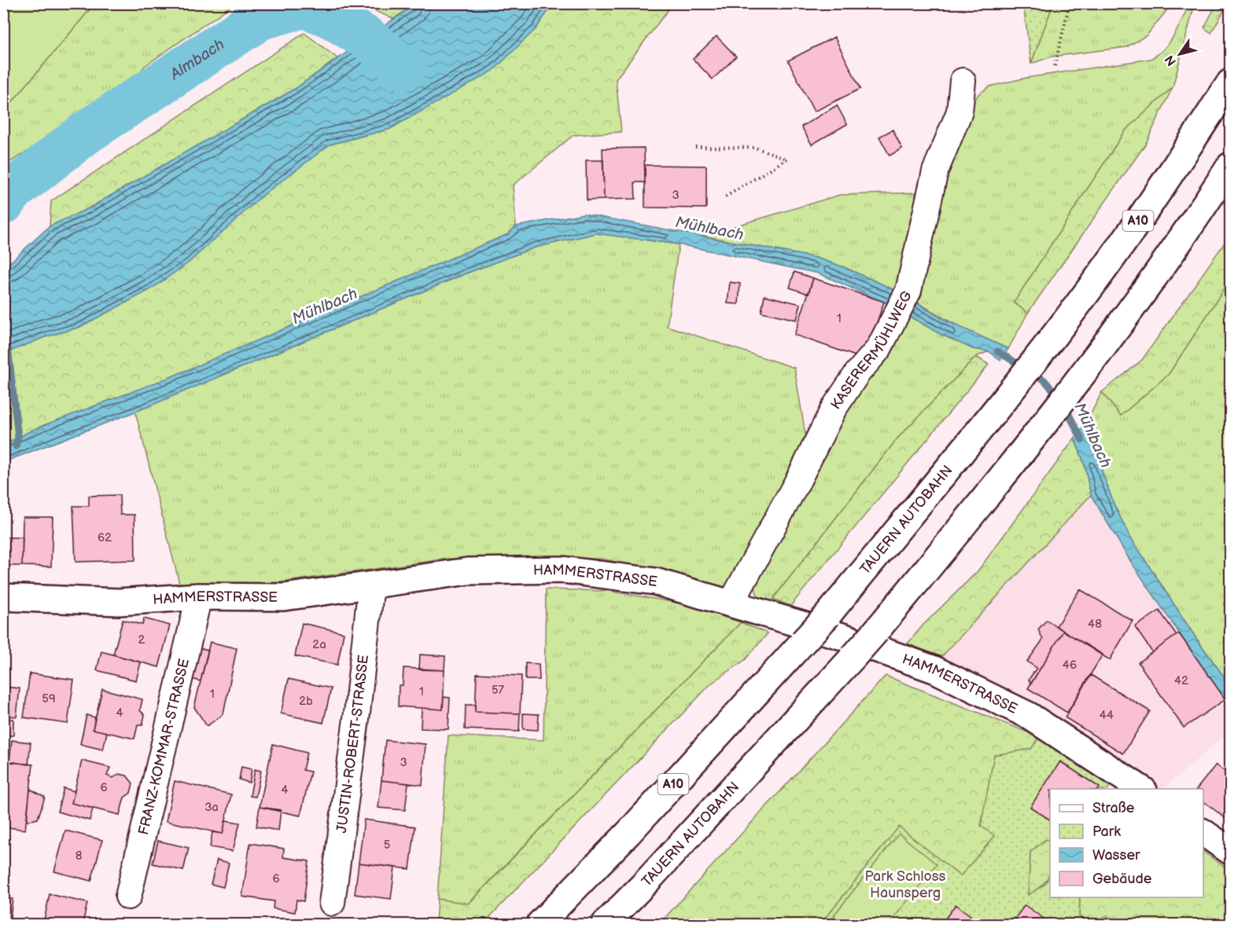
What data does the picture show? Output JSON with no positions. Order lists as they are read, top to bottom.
{
  "streets": {
    "main road": ["A10", "TAUERN AUTOBAHN", "HAMMERSTRASSE"],
    "street": ["KASERERMÜHLWEG", "JUSTIN-ROBERT-STRASSE", "FRANZ-KOMMAR-STRASSE"]
  },
  "crossings": [
    ["KASERERMÜHLWEG", "HAMMERSTRASSE"],
    ["HAMMERSTRASSE", "JUSTIN-ROBERT-STRASSE"],
    ["HAMMERSTRASSE", "FRANZ-KOMMAR-STRASSE"]
  ],
  "water": ["Almbach", "Mühlbach"],
  "parks": ["Park Schloss Haunsperg"],
  "house_numbers": [
    "3",
    "1",
    "62",
    "48",
    "2",
    "2a",
    "46",
    "42",
    "57",
    "1",
    "1",
    "59",
    "2b",
    "4",
    "44",
    "3",
    "6",
    "4",
    "3a",
    "5",
    "8",
    "6"
  ],
  "legend": [
    "Straße",
    "Park",
    "Wasser",
    "Gebäude"
  ],
  "north": "bottom left"
}
